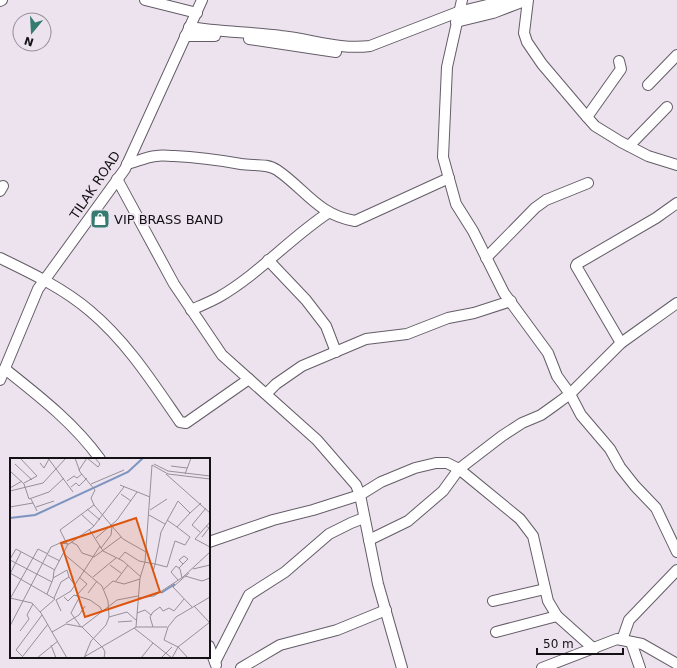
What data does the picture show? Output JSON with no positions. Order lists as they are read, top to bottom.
{
  "streets": {
    "street": ["TILAK ROAD"]
  },
  "places": {
    "shop": ["VIP BRASS BAND"]
  },
  "scale_bar": "50 m",
  "north": "bottom"
}
